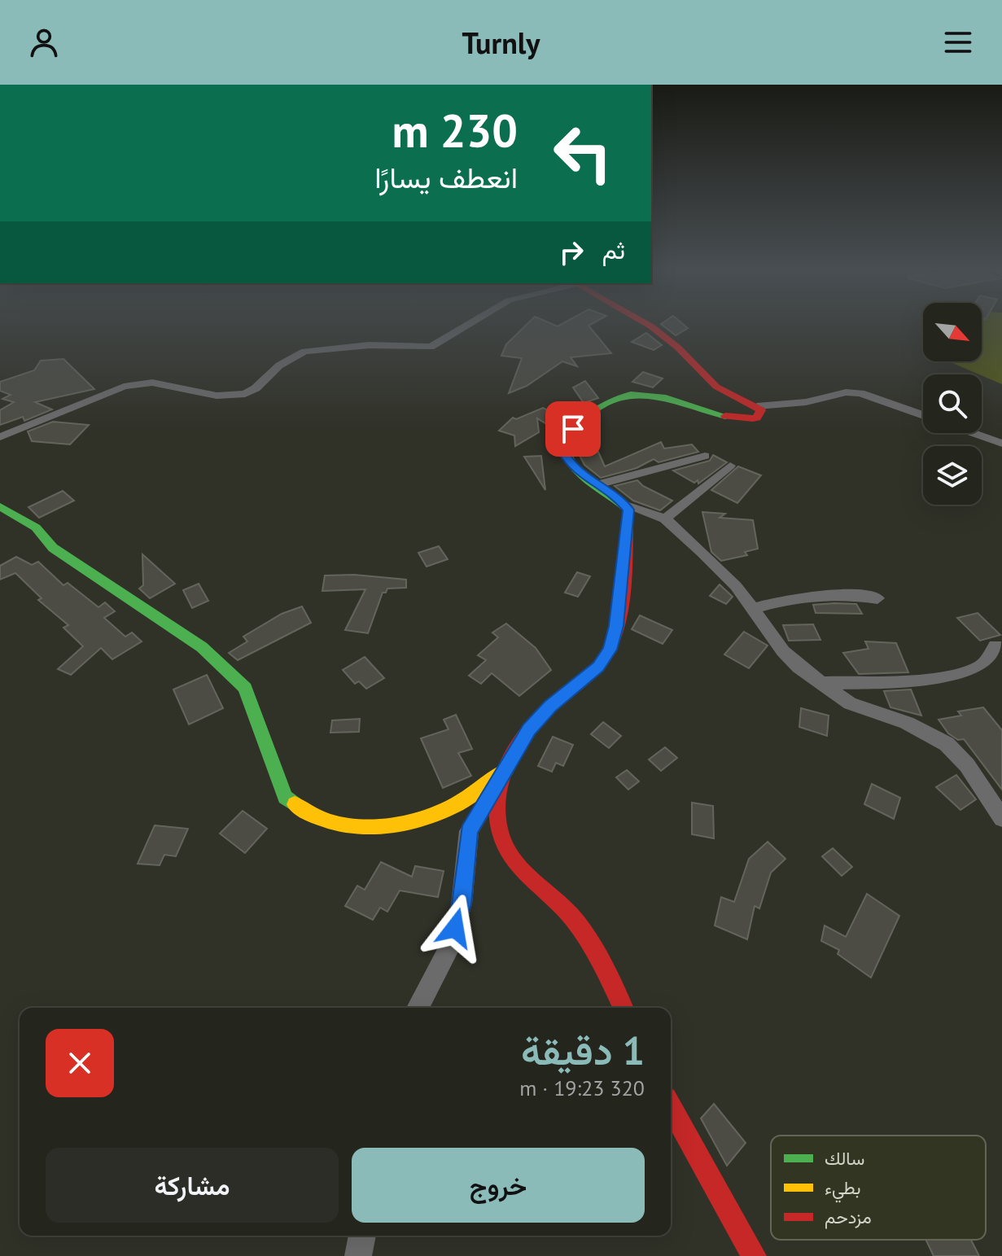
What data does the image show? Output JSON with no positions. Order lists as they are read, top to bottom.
{
  "legend": ["سالك", "بطيء", "مزدحم"],
  "north": "bottom right",
  "page": {
    "header": "Turnly",
    "turn": ["230 m", "انعطف يسارًا"],
    "then": "ثم",
    "heading": ["1 دقيقة", "320 m · 19:23"],
    "buttons": ["خروج", "مشاركة"]
  }
}
